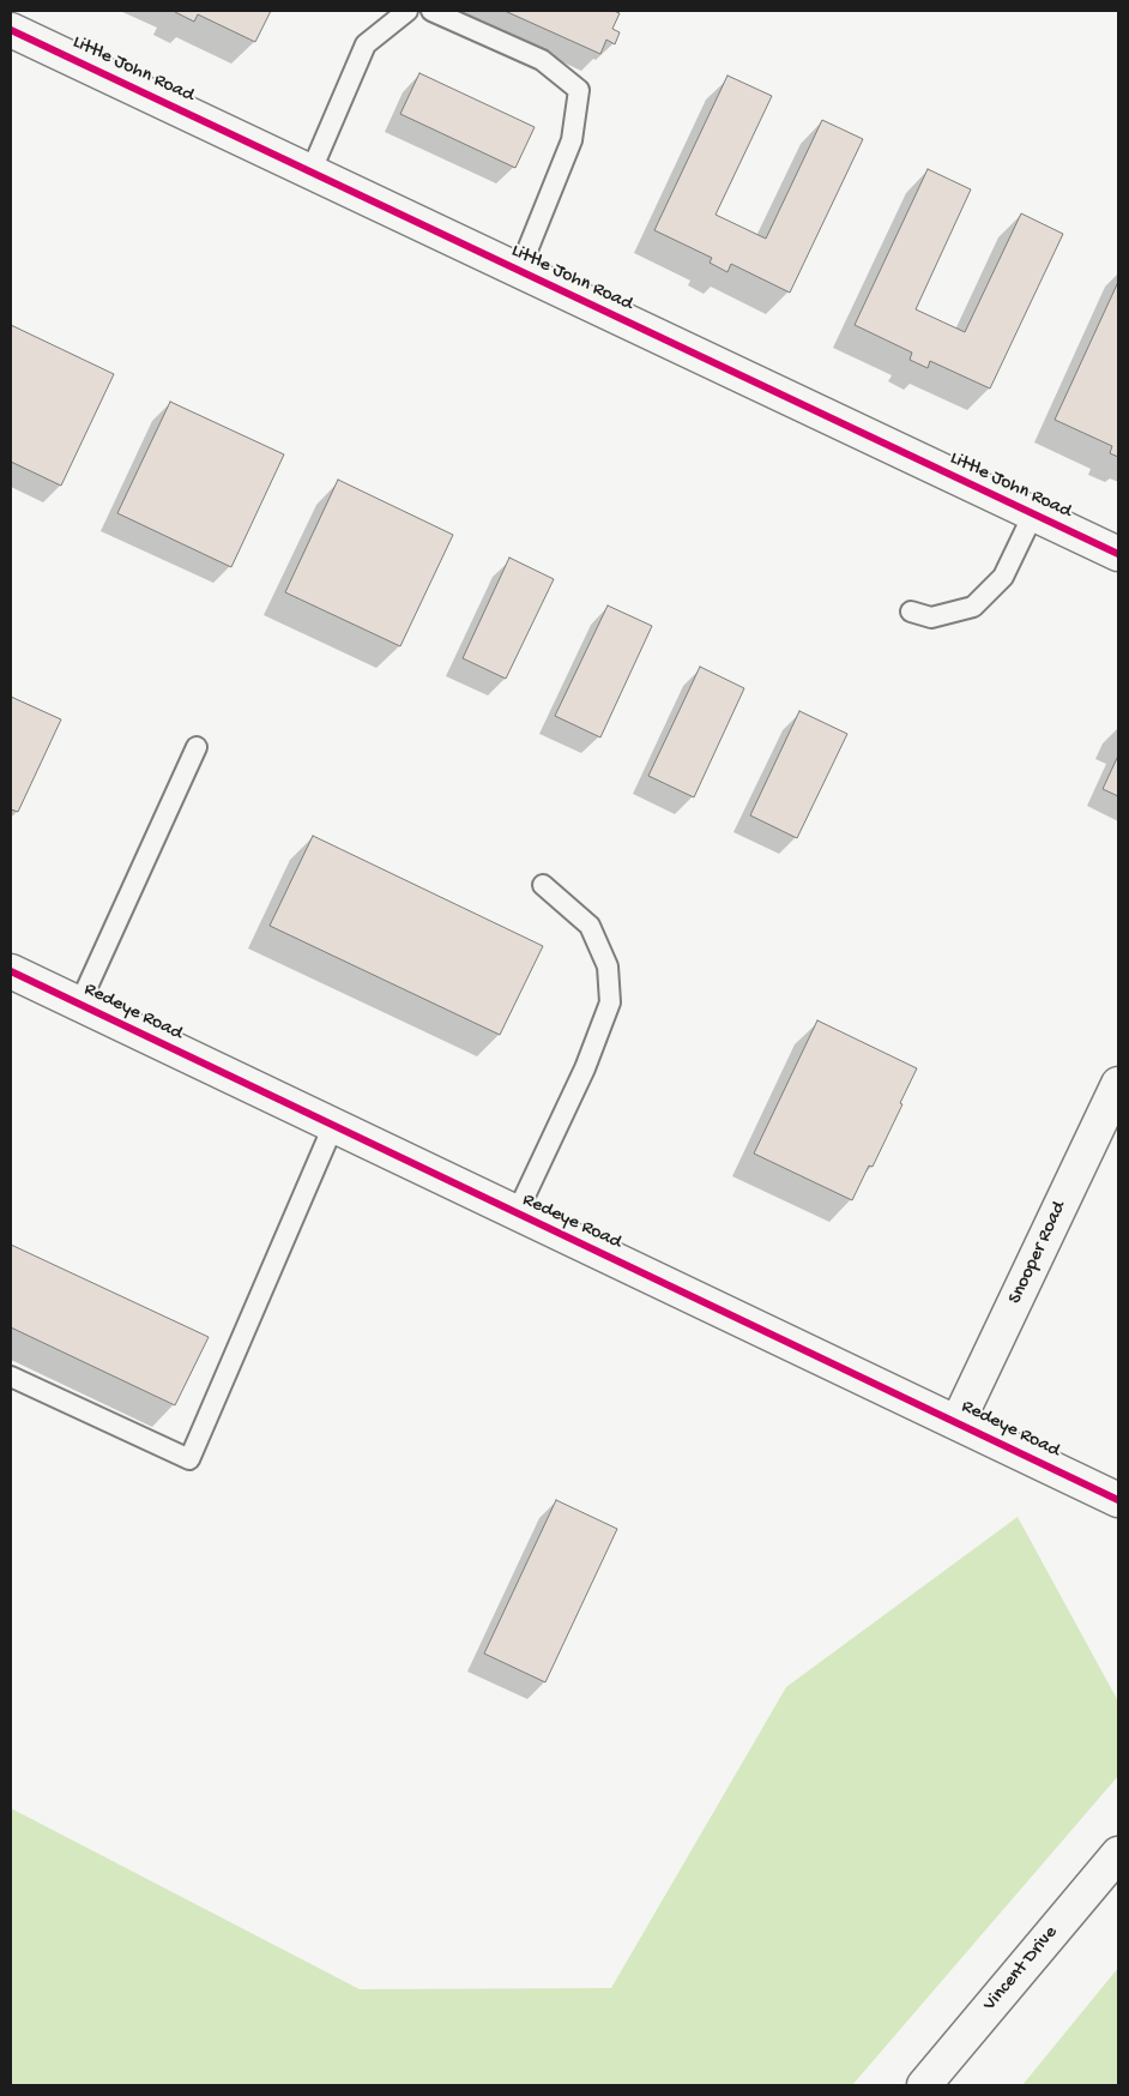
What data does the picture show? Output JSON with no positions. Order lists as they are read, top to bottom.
{
  "streets": {
    "street": [
      "Little John Road",
      "Redeye Road",
      "Snooper Road",
      "Vincent Drive"
    ]
  },
  "crossings": [
    ["Redeye Road", "Snooper Road"]
  ]
}
